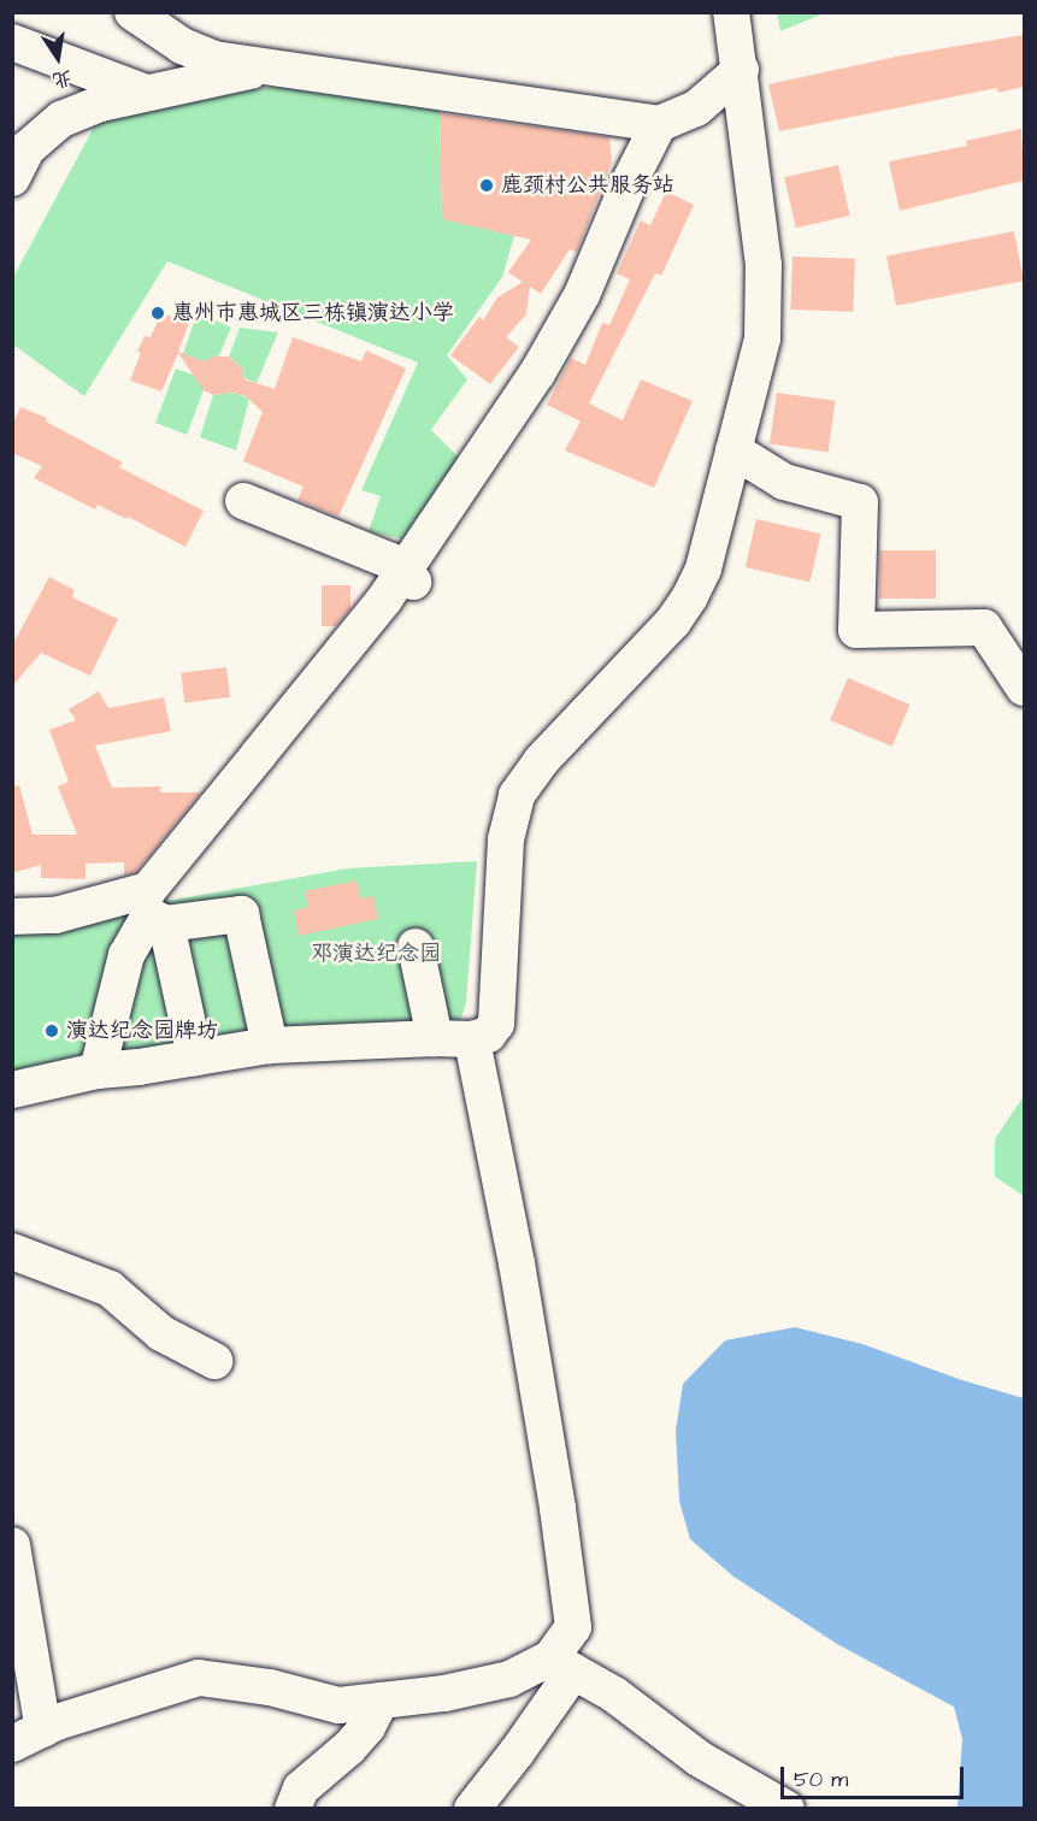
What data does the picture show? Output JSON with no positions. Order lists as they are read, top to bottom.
{
  "parks": ["邓演达纪念园"],
  "places": ["鹿颈村公共服务站", "惠州市惠城区三栋镇演达小学", "演达纪念园牌坊"],
  "scale_bar": "50 m",
  "north": "bottom"
}
